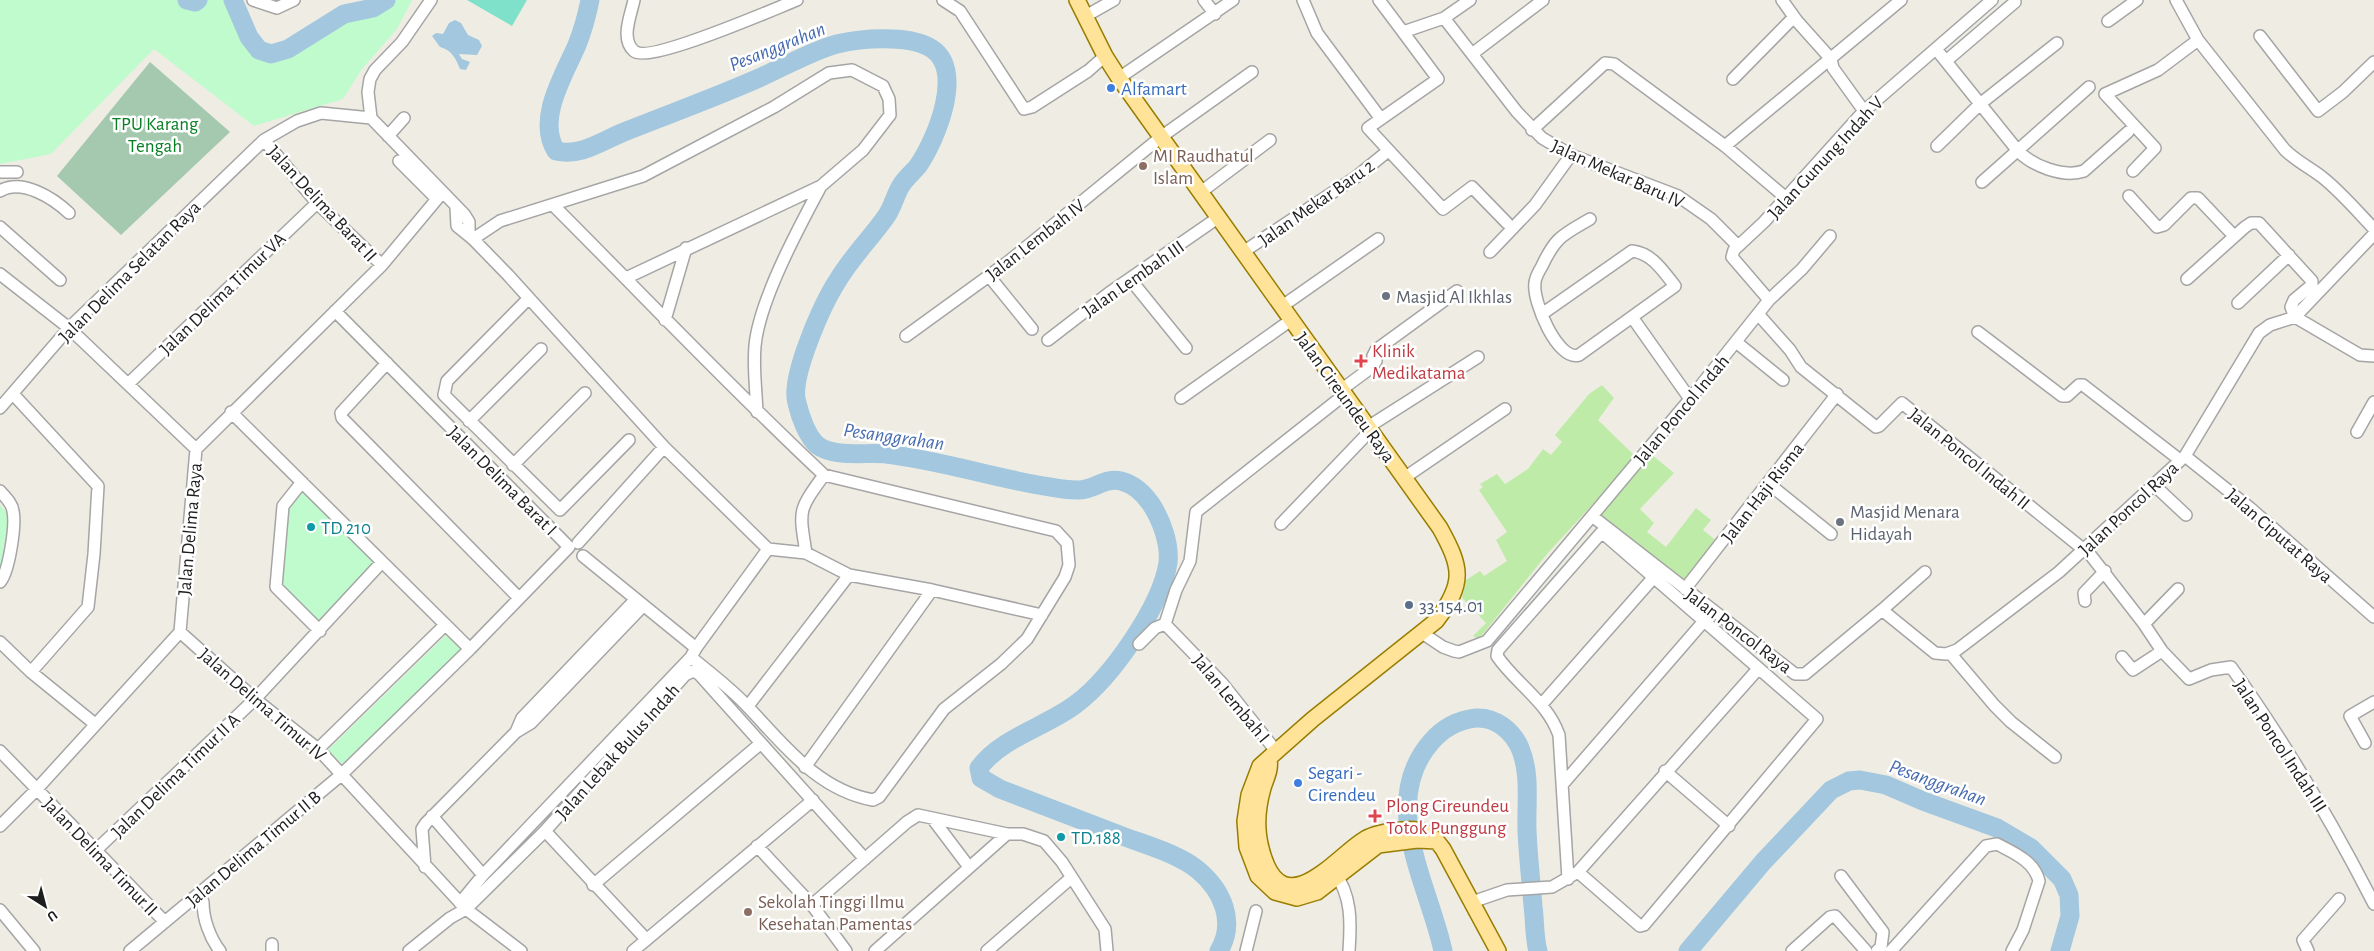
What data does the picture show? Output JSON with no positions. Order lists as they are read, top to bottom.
{
  "streets": {
    "main road": ["Jalan Cireundeu Raya"],
    "street": [
      "Jalan Gunung Indah V",
      "Jalan Mekar Baru IV",
      "Jalan Mekar Baru 2",
      "Jalan Delima Barat II",
      "Jalan Lembah IV",
      "Jalan Delima Selatan Raya",
      "Jalan Lembah III",
      "Jalan Delima Timur VA",
      "Jalan Poncol Indah",
      "Jalan Poncol Indah II",
      "Jalan Delima Barat I",
      "Jalan Haji Risma",
      "Jalan Poncol Raya",
      "Jalan Delima Raya",
      "Jalan Ciputat Raya",
      "Jalan Lembah I",
      "Jalan Delima Timur IV",
      "Jalan Poncol Indah III",
      "Jalan Lebak Bulus Indah",
      "Jalan Delima Timur II A",
      "Jalan Delima Timur II B",
      "Jalan Delima Timur II"
    ]
  },
  "crossings": [
    ["Jalan Gunung Indah V", "Jalan Mekar Baru IV"],
    ["Jalan Gunung Indah V", "Jalan Poncol Indah"],
    ["Jalan Mekar Baru 2", "Jalan Cireundeu Raya"],
    ["Jalan Delima Barat II", "Jalan Delima Selatan Raya"],
    ["Jalan Delima Barat II", "Jalan Delima Timur VA"],
    ["Jalan Delima Barat II", "Jalan Delima Raya"],
    ["Jalan Lembah IV", "Jalan Cireundeu Raya"],
    ["Jalan Lembah III", "Jalan Cireundeu Raya"],
    ["Jalan Cireundeu Raya", "Jalan Lembah I"],
    ["Jalan Poncol Indah", "Jalan Poncol Raya"],
    ["Jalan Poncol Indah II", "Jalan Haji Risma"],
    ["Jalan Poncol Indah II", "Jalan Poncol Raya"],
    ["Jalan Poncol Indah II", "Jalan Poncol Indah III"],
    ["Jalan Delima Barat I", "Jalan Delima Raya"],
    ["Jalan Delima Barat I", "Jalan Delima Timur II B"],
    ["Jalan Haji Risma", "Jalan Poncol Raya"],
    ["Jalan Poncol Raya", "Jalan Ciputat Raya"],
    ["Jalan Poncol Raya", "Jalan Poncol Indah III"],
    ["Jalan Delima Raya", "Jalan Delima Timur IV"],
    ["Jalan Delima Timur IV", "Jalan Delima Timur II A"],
    ["Jalan Delima Timur IV", "Jalan Delima Timur II B"],
    ["Jalan Delima Timur II A", "Jalan Delima Timur II"],
    ["Jalan Delima Timur II B", "Jalan Delima Timur II"]
  ],
  "water": ["Pesanggrahan"],
  "parks": ["TPU Karang Tengah"],
  "places": {
    "other": [
      "Alfamart",
      "MI Raudhatul Islam",
      "Masjid Al Ikhlas",
      "Masjid Menara Hidayah",
      "TD 210",
      "33.154.01",
      "Segari - Cirendeu",
      "TD.188",
      "Sekolah Tinggi Ilmu Kesehatan Pamentas"
    ],
    "health": ["Klinik Medikatama", "Plong Cireundeu Totok Punggung"]
  },
  "north": "bottom right"
}
